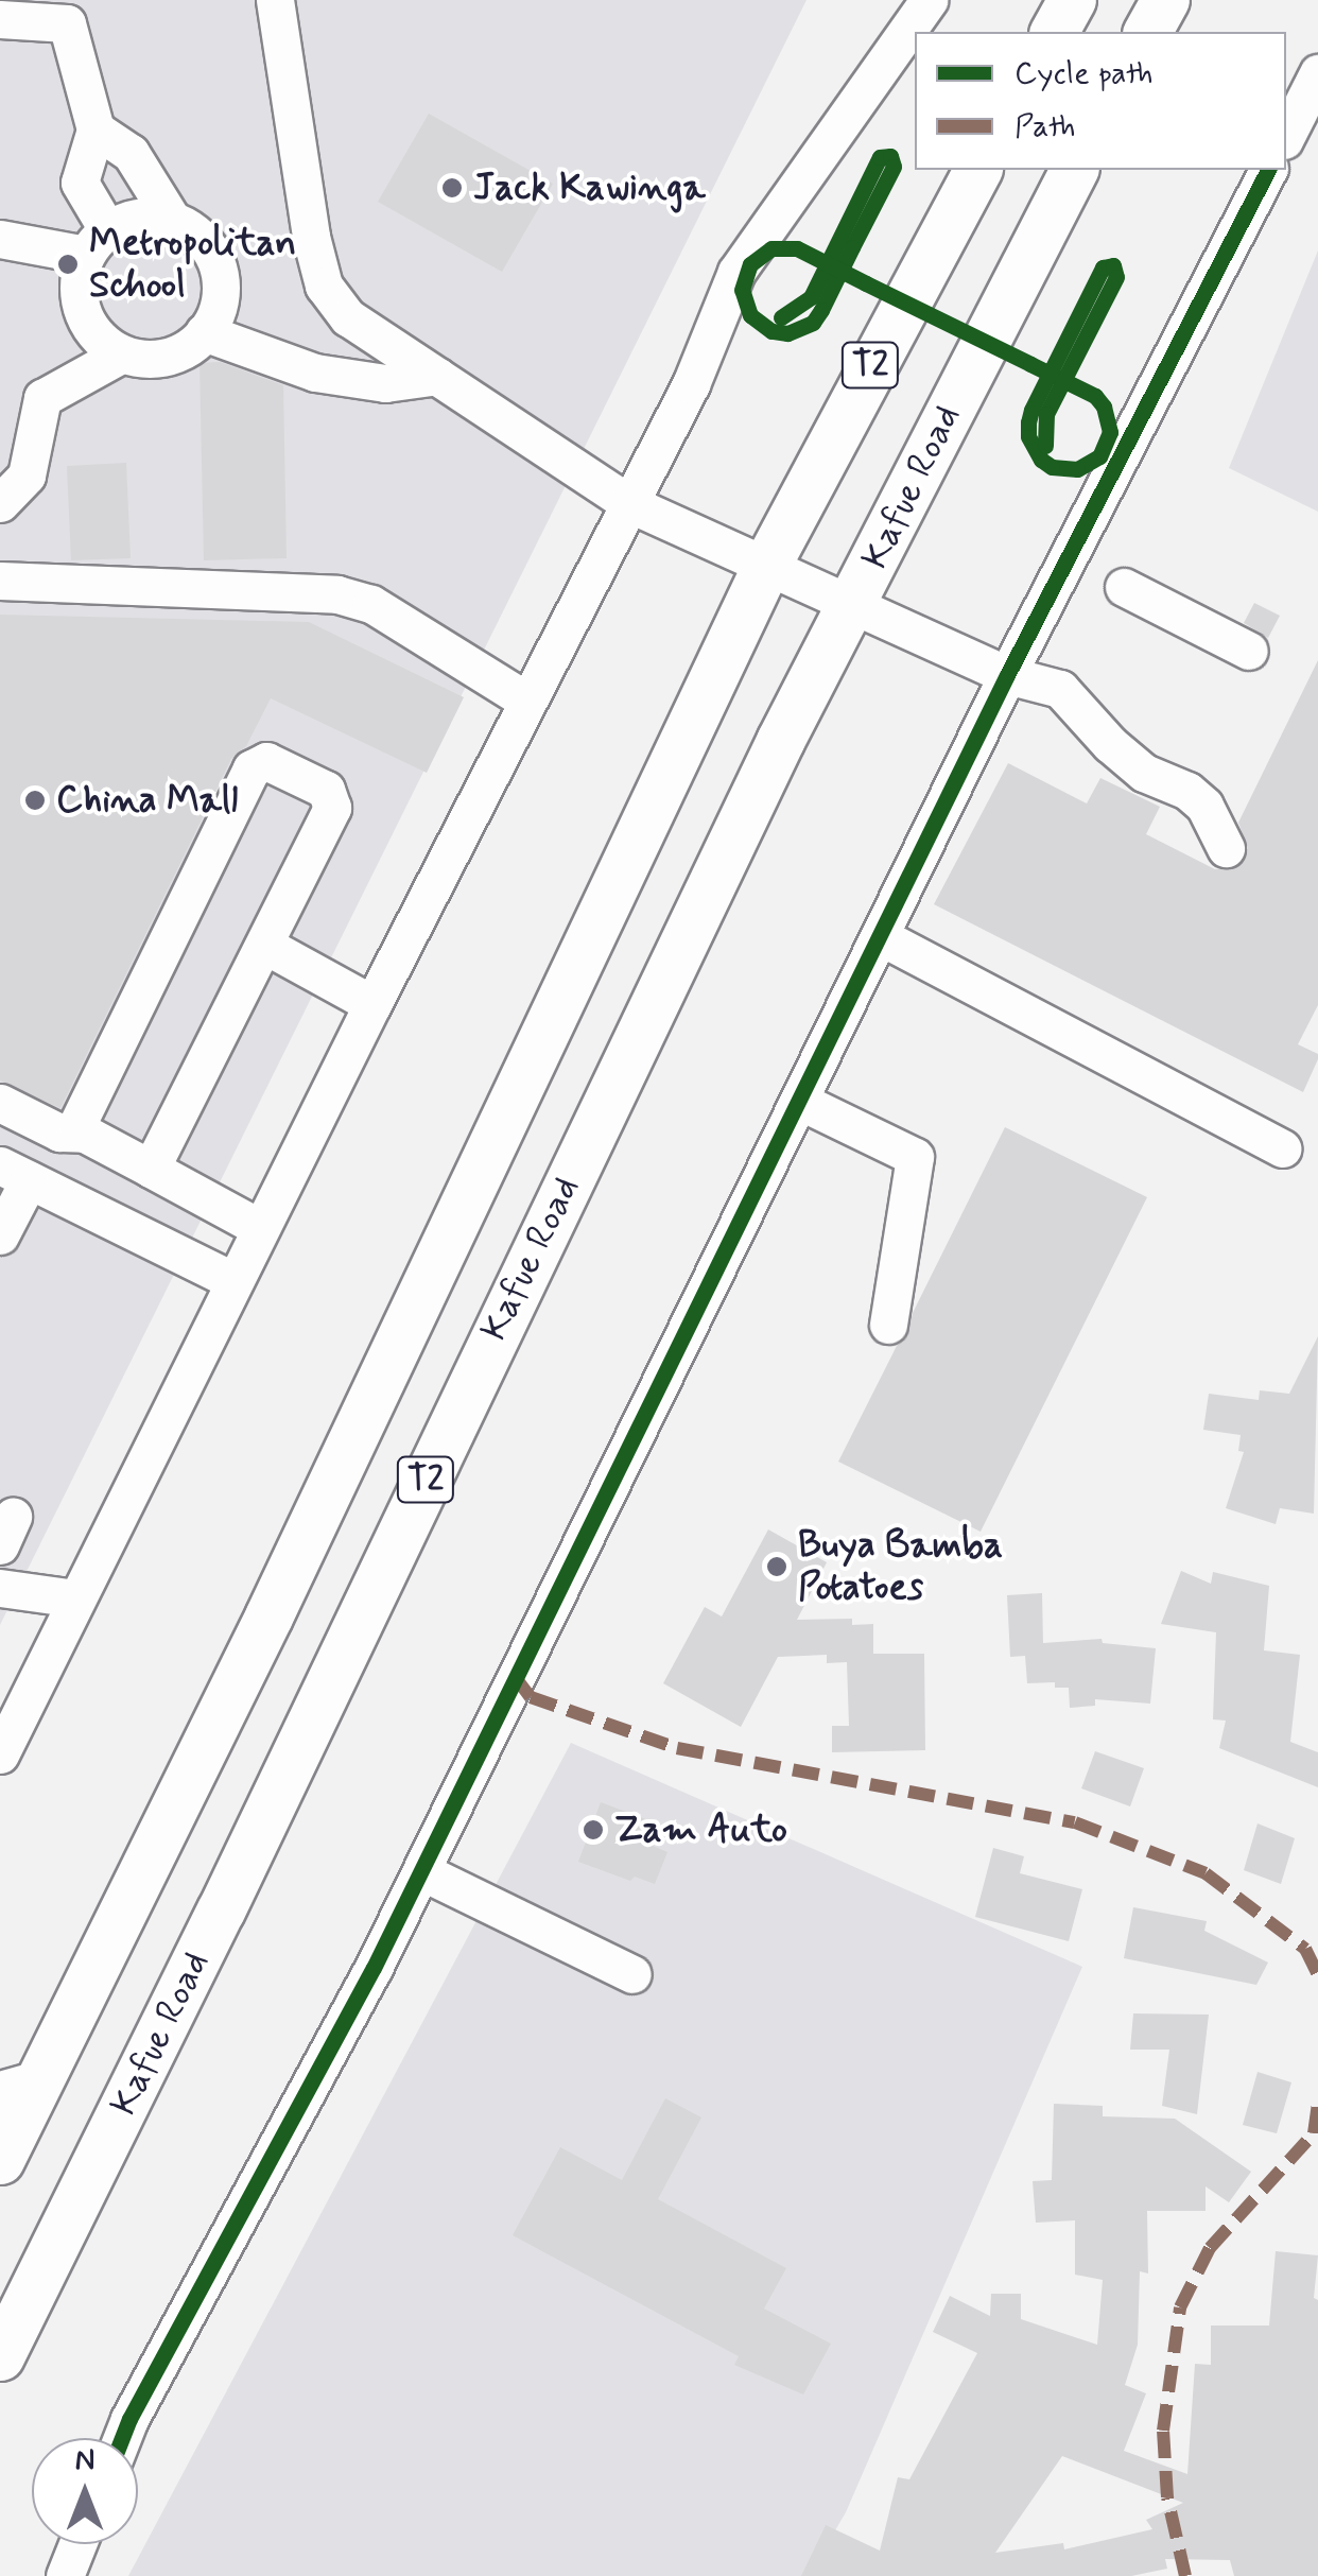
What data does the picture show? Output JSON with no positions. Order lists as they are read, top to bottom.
{
  "streets": {
    "main road": ["T2", "Kafue Road"]
  },
  "places": [
    "Jack Kawinga",
    "Metropolitan School",
    "China Mall",
    "Buya Bamba Potatoes",
    "Zam Auto"
  ],
  "legend": ["Cycle path", "Path"],
  "north": "top"
}
